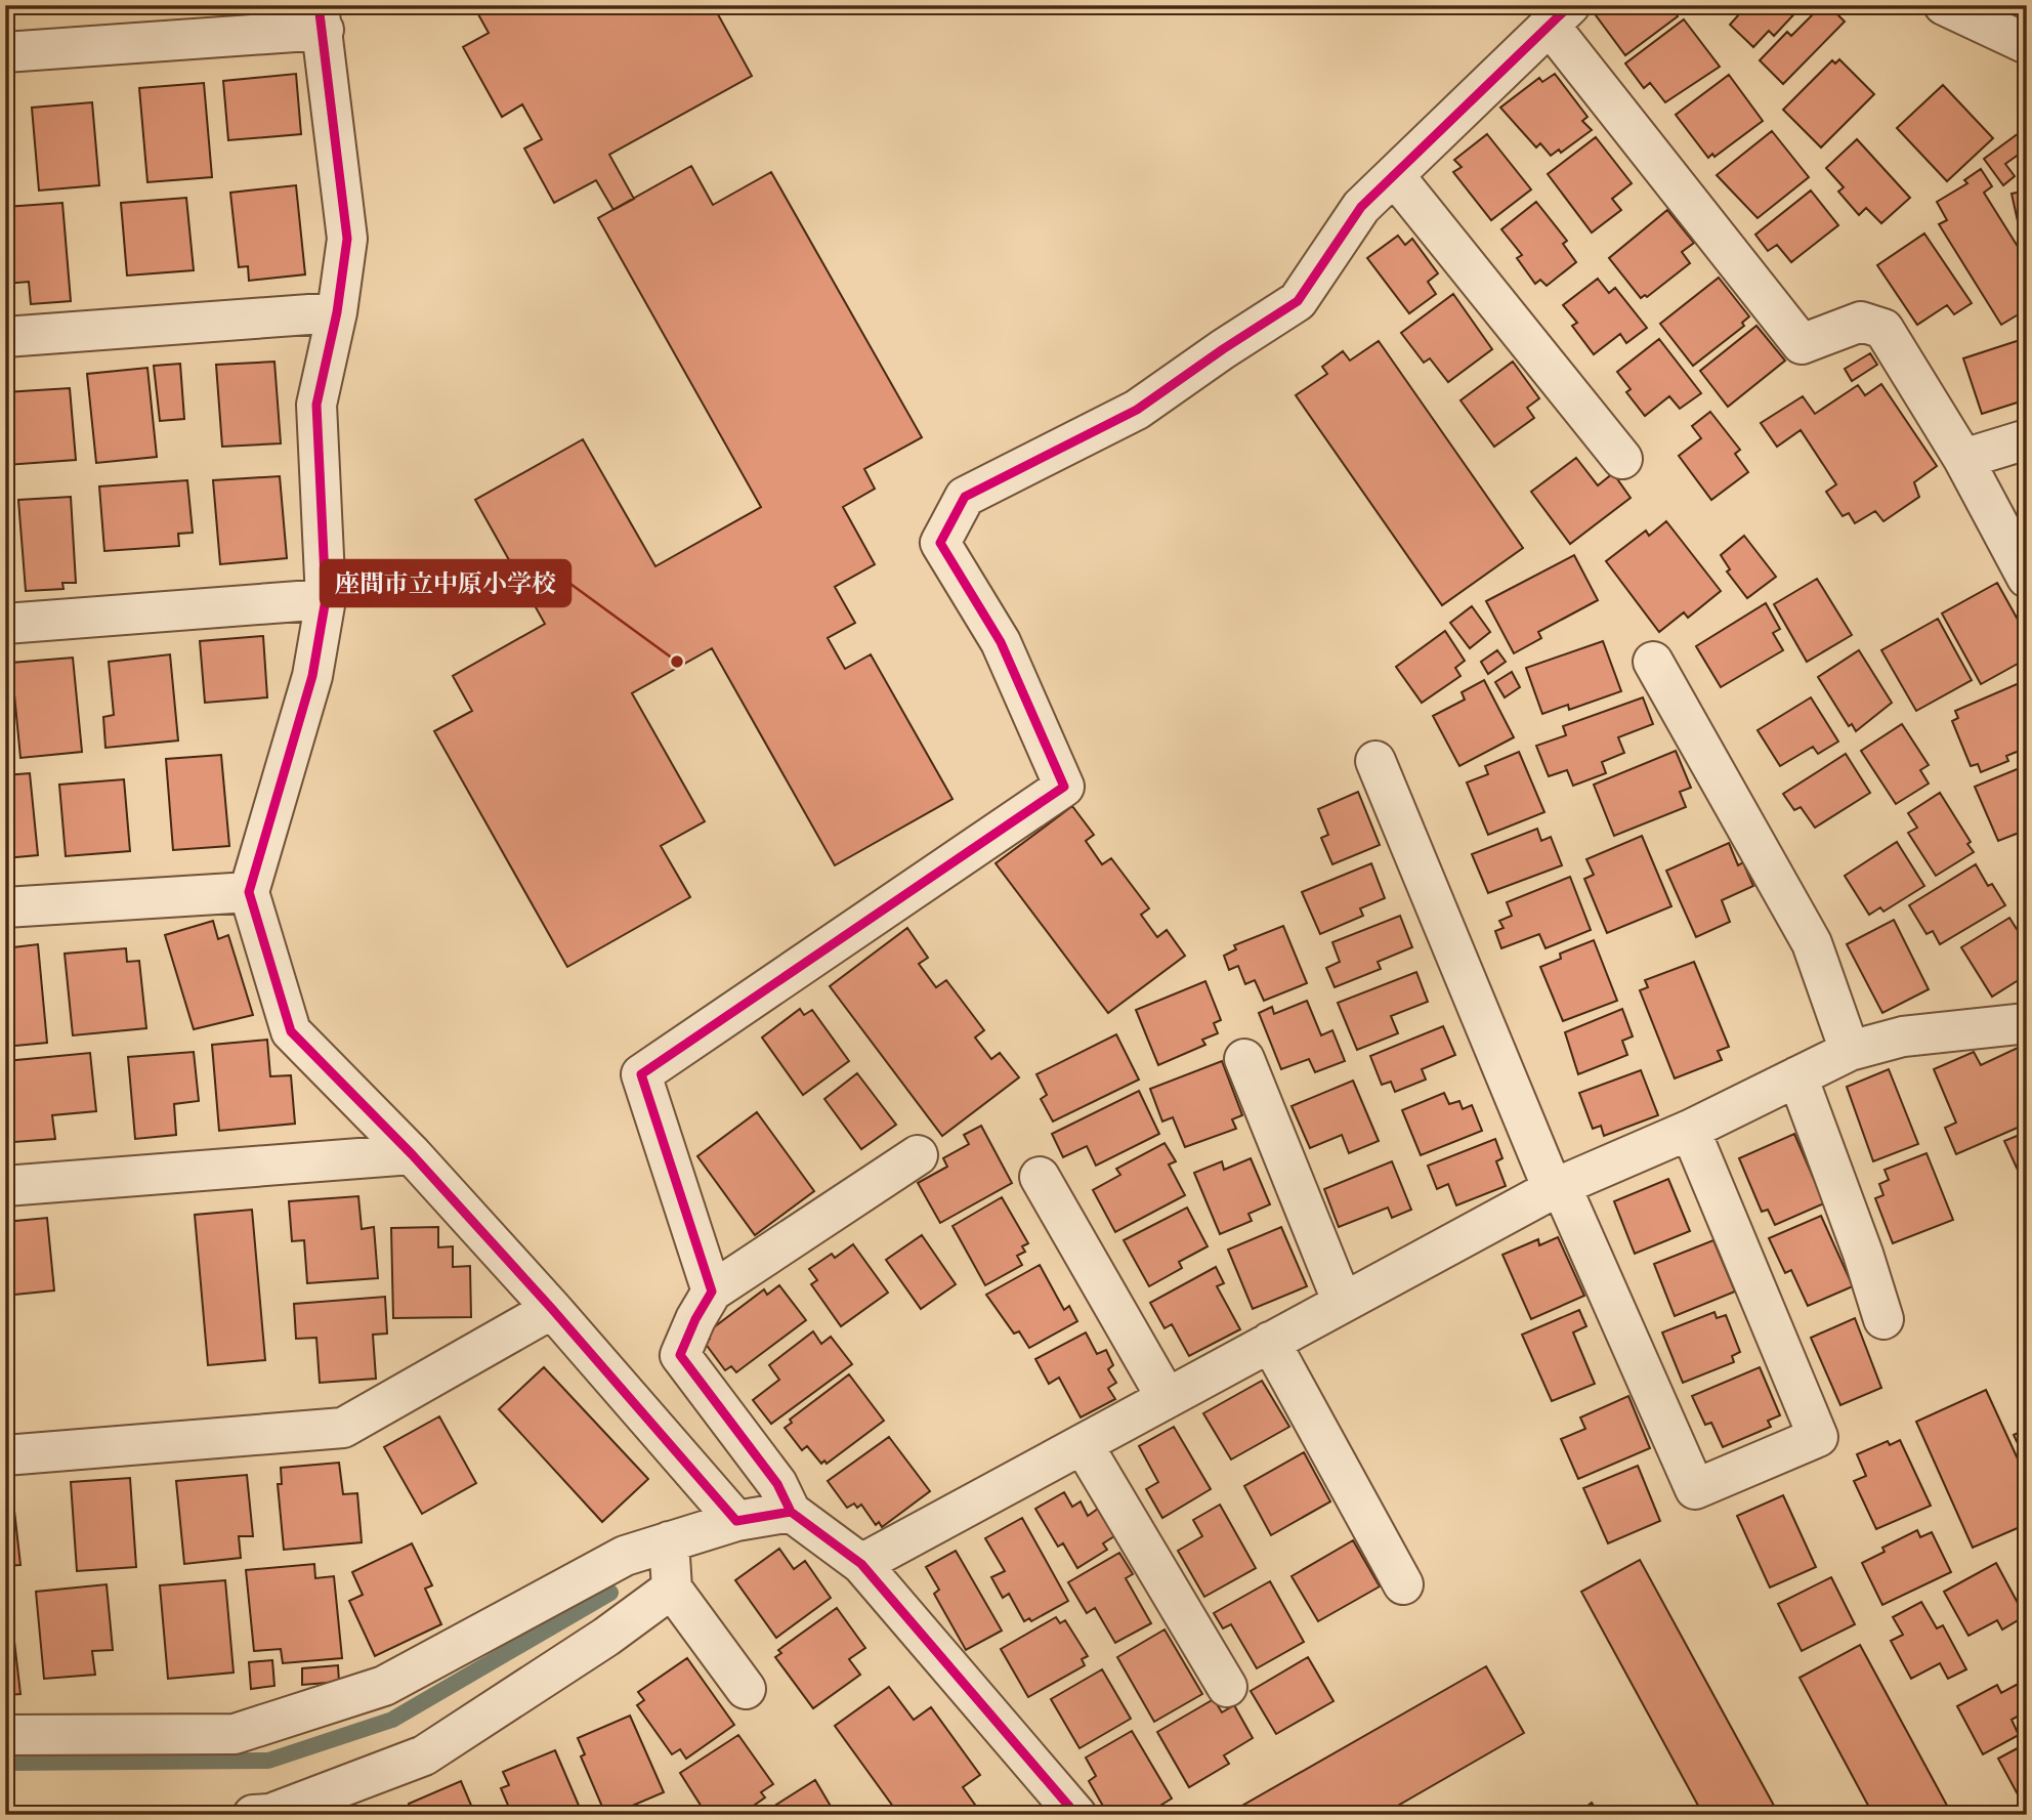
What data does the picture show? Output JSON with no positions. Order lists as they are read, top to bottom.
{
  "places": ["座間市立中原小学校"]
}
